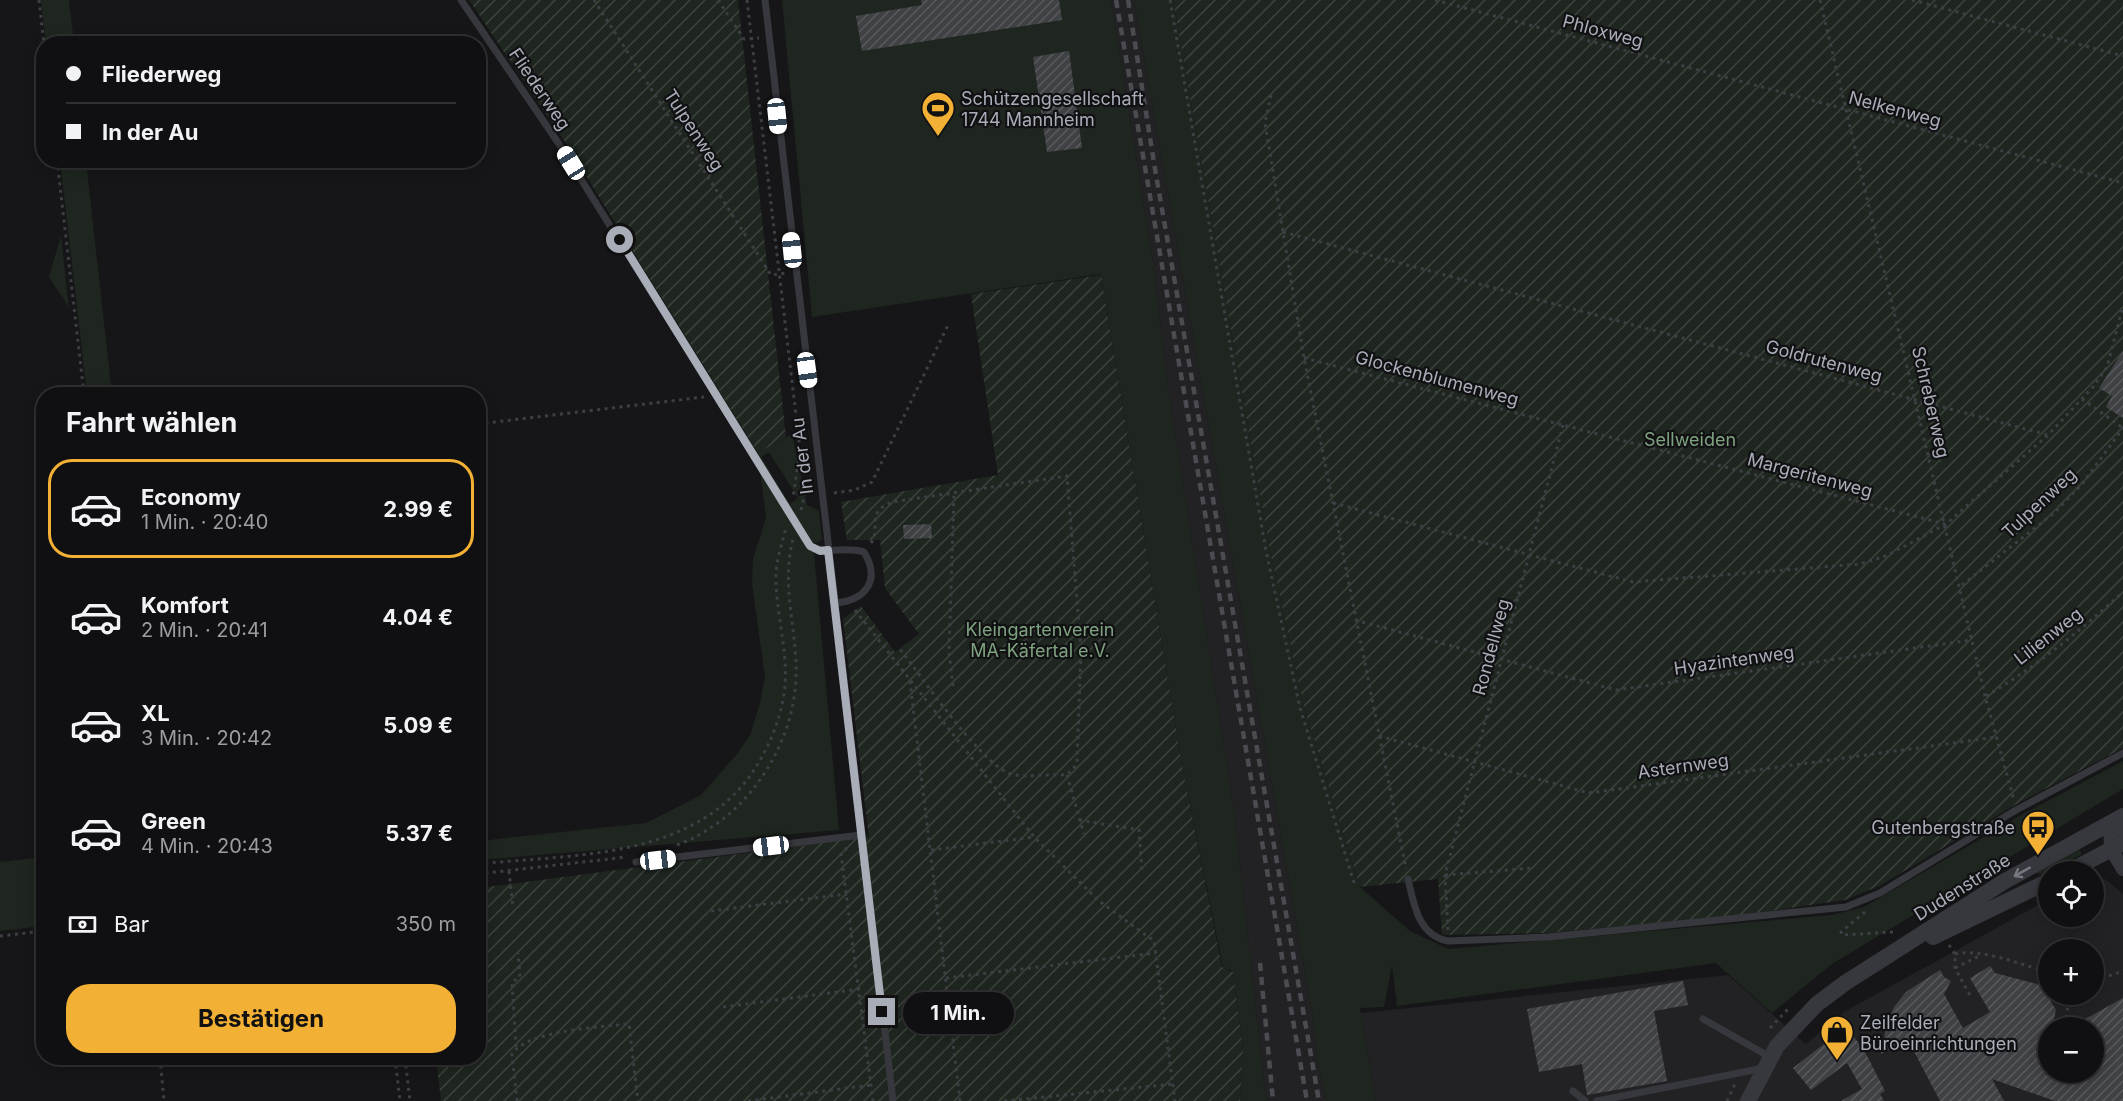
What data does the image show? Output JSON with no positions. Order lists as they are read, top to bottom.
{
  "streets": {
    "street": ["Dudenstraße"],
    "lane": ["Fliederweg", "In der Au"],
    "path": [
      "Phloxweg",
      "Nelkenweg",
      "Tulpenweg",
      "Goldrutenweg",
      "Glockenblumenweg",
      "Schreberweg",
      "Margeritenweg",
      "Lilienweg",
      "Rondellweg",
      "Hyazintenweg",
      "Asternweg"
    ]
  },
  "crossings": [
    ["Phloxweg", "Nelkenweg"],
    ["Fliederweg", "In der Au"],
    ["Nelkenweg", "Schreberweg"],
    ["Tulpenweg", "Schreberweg"],
    ["Goldrutenweg", "Schreberweg"],
    ["Glockenblumenweg", "Margeritenweg"],
    ["Glockenblumenweg", "Rondellweg"],
    ["Schreberweg", "Margeritenweg"],
    ["Schreberweg", "Lilienweg"],
    ["Schreberweg", "Hyazintenweg"],
    ["Schreberweg", "Asternweg"],
    ["Margeritenweg", "Rondellweg"],
    ["Rondellweg", "Hyazintenweg"],
    ["Rondellweg", "Asternweg"]
  ],
  "parks": ["Sellweiden", "Kleingartenverein MA-Käfertal e.V."],
  "places": {
    "sports": ["Schützengesellschaft 1744 Mannheim"],
    "bus stop": ["Gutenbergstraße"],
    "shop": ["Zeilfelder Büroeinrichtungen"]
  },
  "page": {
    "banner": ["Fliederweg", "In der Au"],
    "heading": "Fahrt wählen",
    "list": [
      {
        "name": "Economy",
        "note": "1 Min. · 20:40",
        "value": "2.99 €"
      },
      {
        "name": "Komfort",
        "note": "2 Min. · 20:41",
        "value": "4.04 €"
      },
      {
        "name": "XL",
        "note": "3 Min. · 20:42",
        "value": "5.09 €"
      },
      {
        "name": "Green",
        "note": "4 Min. · 20:43",
        "value": "5.37 €"
      }
    ],
    "map_buttons": ["+", "−"],
    "pay": ["Bar", "350 m"],
    "buttons": "Bestätigen",
    "bubble": "1 Min."
  }
}
